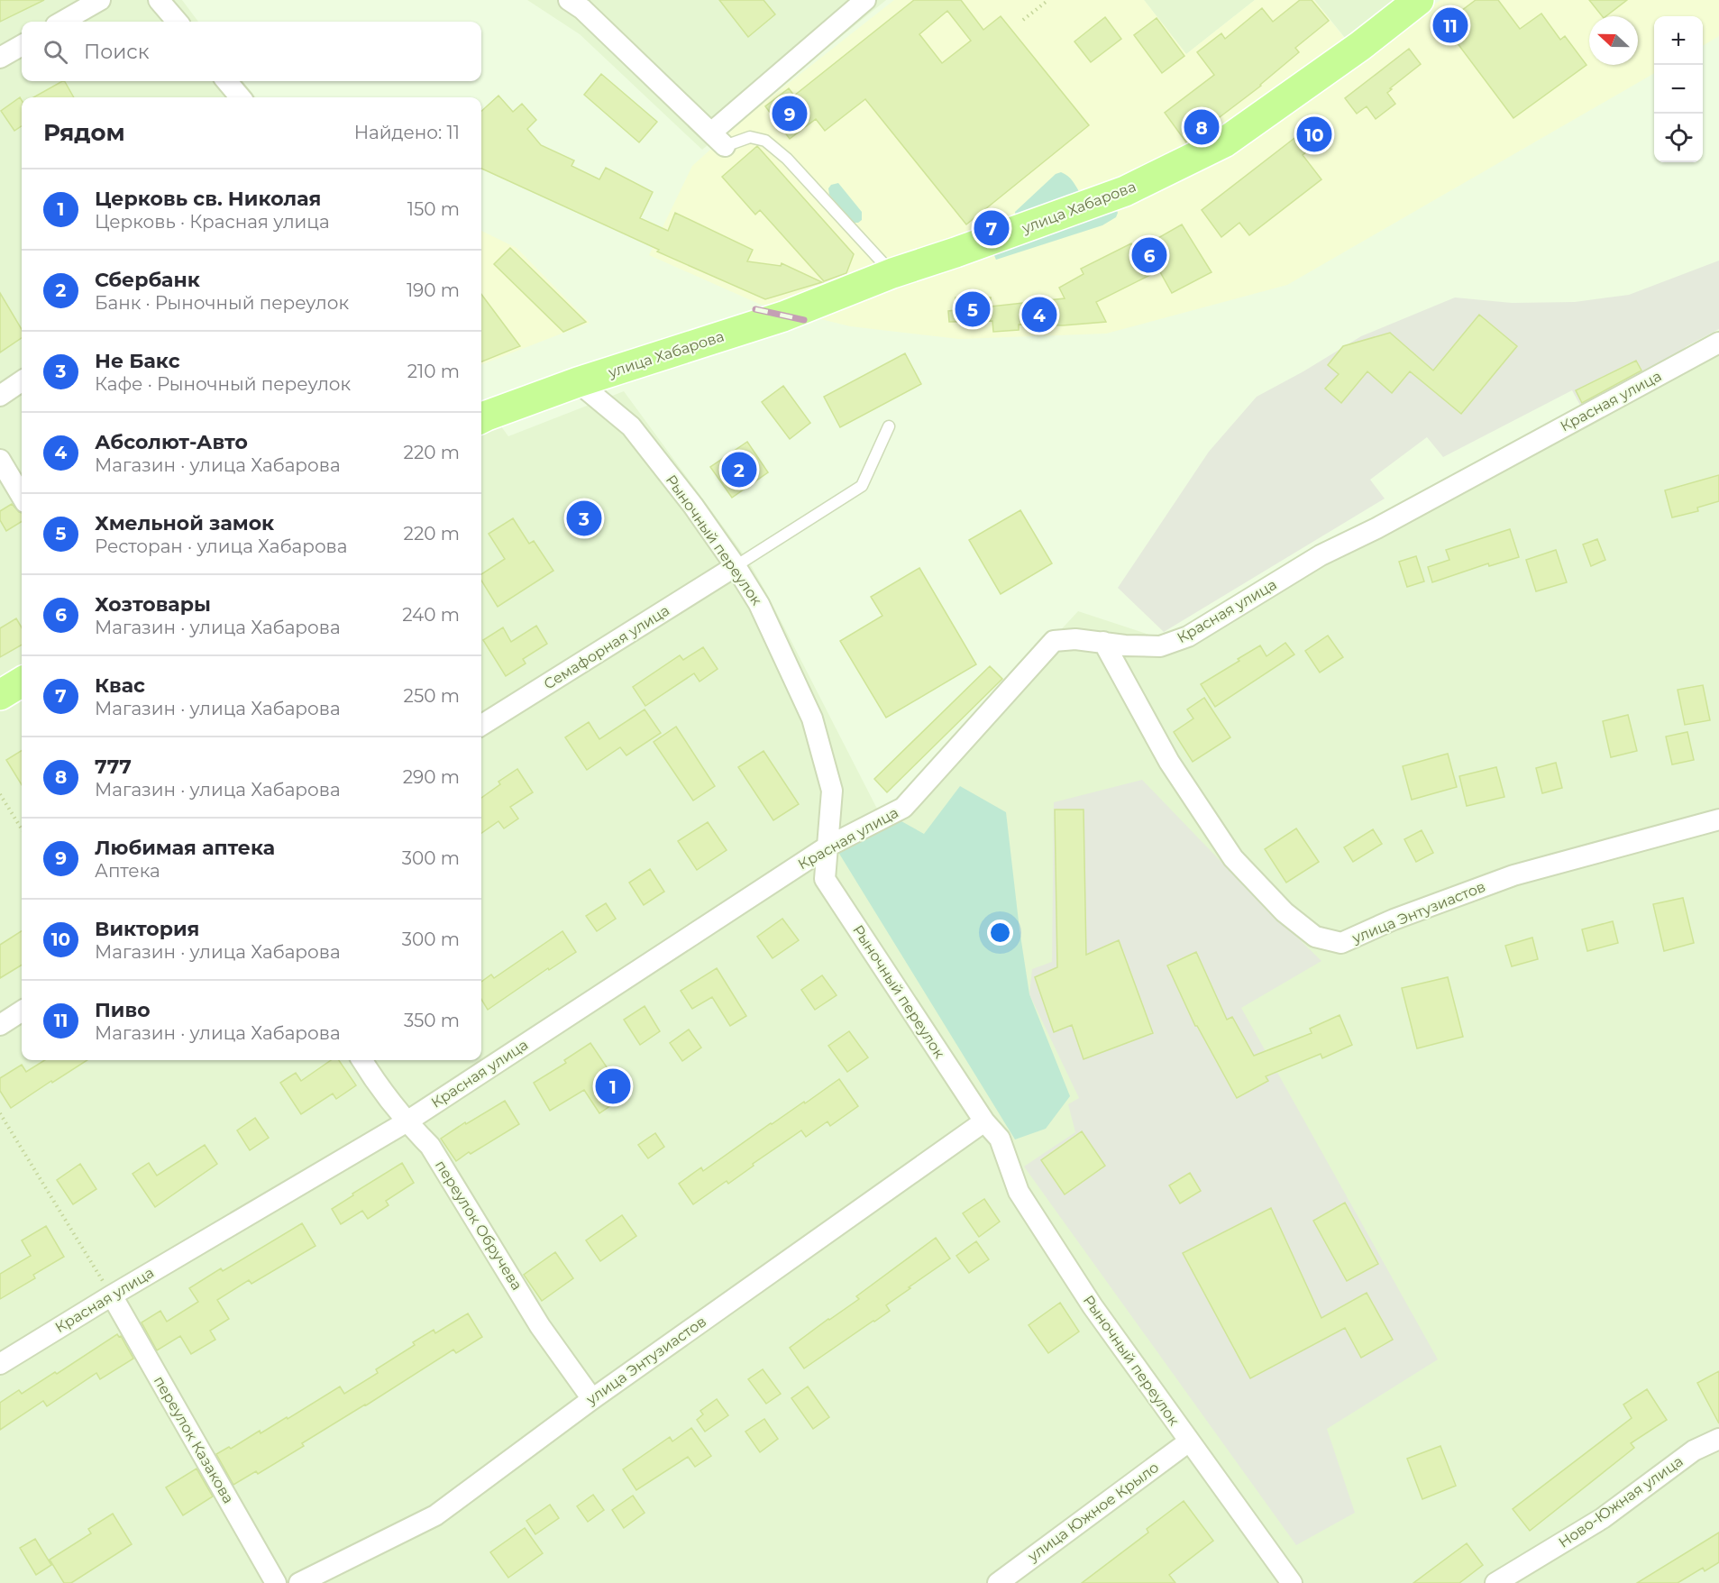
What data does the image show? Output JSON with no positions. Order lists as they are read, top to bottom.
{
  "streets": {
    "main road": ["улица Хабарова"],
    "street": [
      "Красная улица",
      "Рыночный переулок",
      "Семафорная улица",
      "улица Энтузиастов",
      "переулок Обручева",
      "переулок Казакова",
      "Ново-Южная улица",
      "улица Южное Крыло"
    ]
  },
  "crossings": [
    ["улица Хабарова", "Рыночный переулок"],
    ["Красная улица", "Рыночный переулок"],
    ["Красная улица", "улица Энтузиастов"],
    ["Красная улица", "переулок Обручева"],
    ["Красная улица", "переулок Казакова"],
    ["Рыночный переулок", "Семафорная улица"],
    ["Рыночный переулок", "улица Энтузиастов"],
    ["Рыночный переулок", "улица Южное Крыло"],
    ["улица Энтузиастов", "переулок Обручева"]
  ],
  "north": "left",
  "page": {
    "pins": [
      "11",
      "9",
      "8",
      "10",
      "7",
      "6",
      "5",
      "4",
      "2",
      "3",
      "1"
    ],
    "map_buttons": ["+", "−"],
    "search": "Поиск",
    "heading": ["Рядом", "Найдено: 11"],
    "list": [
      {
        "mark": "1",
        "name": "Церковь св. Николая",
        "note": "Церковь · Красная улица",
        "value": "150 m"
      },
      {
        "mark": "2",
        "name": "Сбербанк",
        "note": "Банк · Рыночный переулок",
        "value": "190 m"
      },
      {
        "mark": "3",
        "name": "Не Бакс",
        "note": "Кафе · Рыночный переулок",
        "value": "210 m"
      },
      {
        "mark": "4",
        "name": "Абсолют-Авто",
        "note": "Магазин · улица Хабарова",
        "value": "220 m"
      },
      {
        "mark": "5",
        "name": "Хмельной замок",
        "note": "Ресторан · улица Хабарова",
        "value": "220 m"
      },
      {
        "mark": "6",
        "name": "Хозтовары",
        "note": "Магазин · улица Хабарова",
        "value": "240 m"
      },
      {
        "mark": "7",
        "name": "Квас",
        "note": "Магазин · улица Хабарова",
        "value": "250 m"
      },
      {
        "mark": "8",
        "name": "777",
        "note": "Магазин · улица Хабарова",
        "value": "290 m"
      },
      {
        "mark": "9",
        "name": "Любимая аптека",
        "note": "Аптека",
        "value": "300 m"
      },
      {
        "mark": "10",
        "name": "Виктория",
        "note": "Магазин · улица Хабарова",
        "value": "300 m"
      },
      {
        "mark": "11",
        "name": "Пиво",
        "note": "Магазин · улица Хабарова",
        "value": "350 m"
      }
    ]
  }
}
